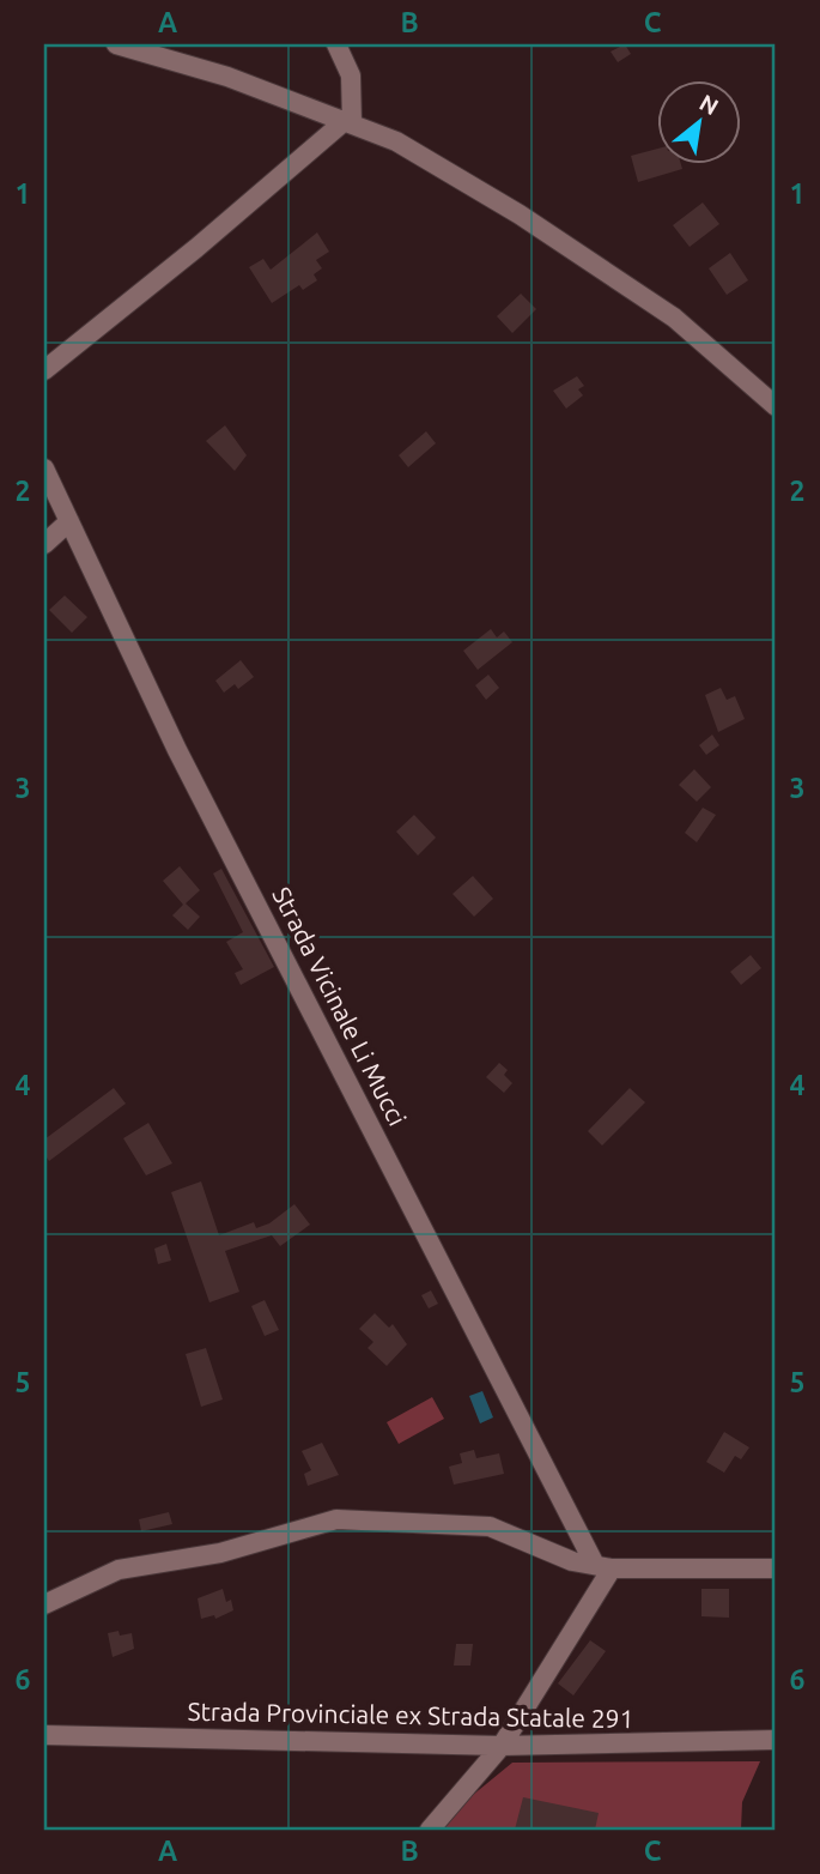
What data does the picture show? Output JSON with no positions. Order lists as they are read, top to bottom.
{
  "streets": {
    "street": ["Strada Vicinale Li Mucci", "Strada Provinciale ex Strada Statale 291"]
  },
  "north": "top right",
  "grid": {
    "columns": ["A", "B", "C"],
    "rows": [
      "1",
      "2",
      "3",
      "4",
      "5",
      "6"
    ]
  }
}
